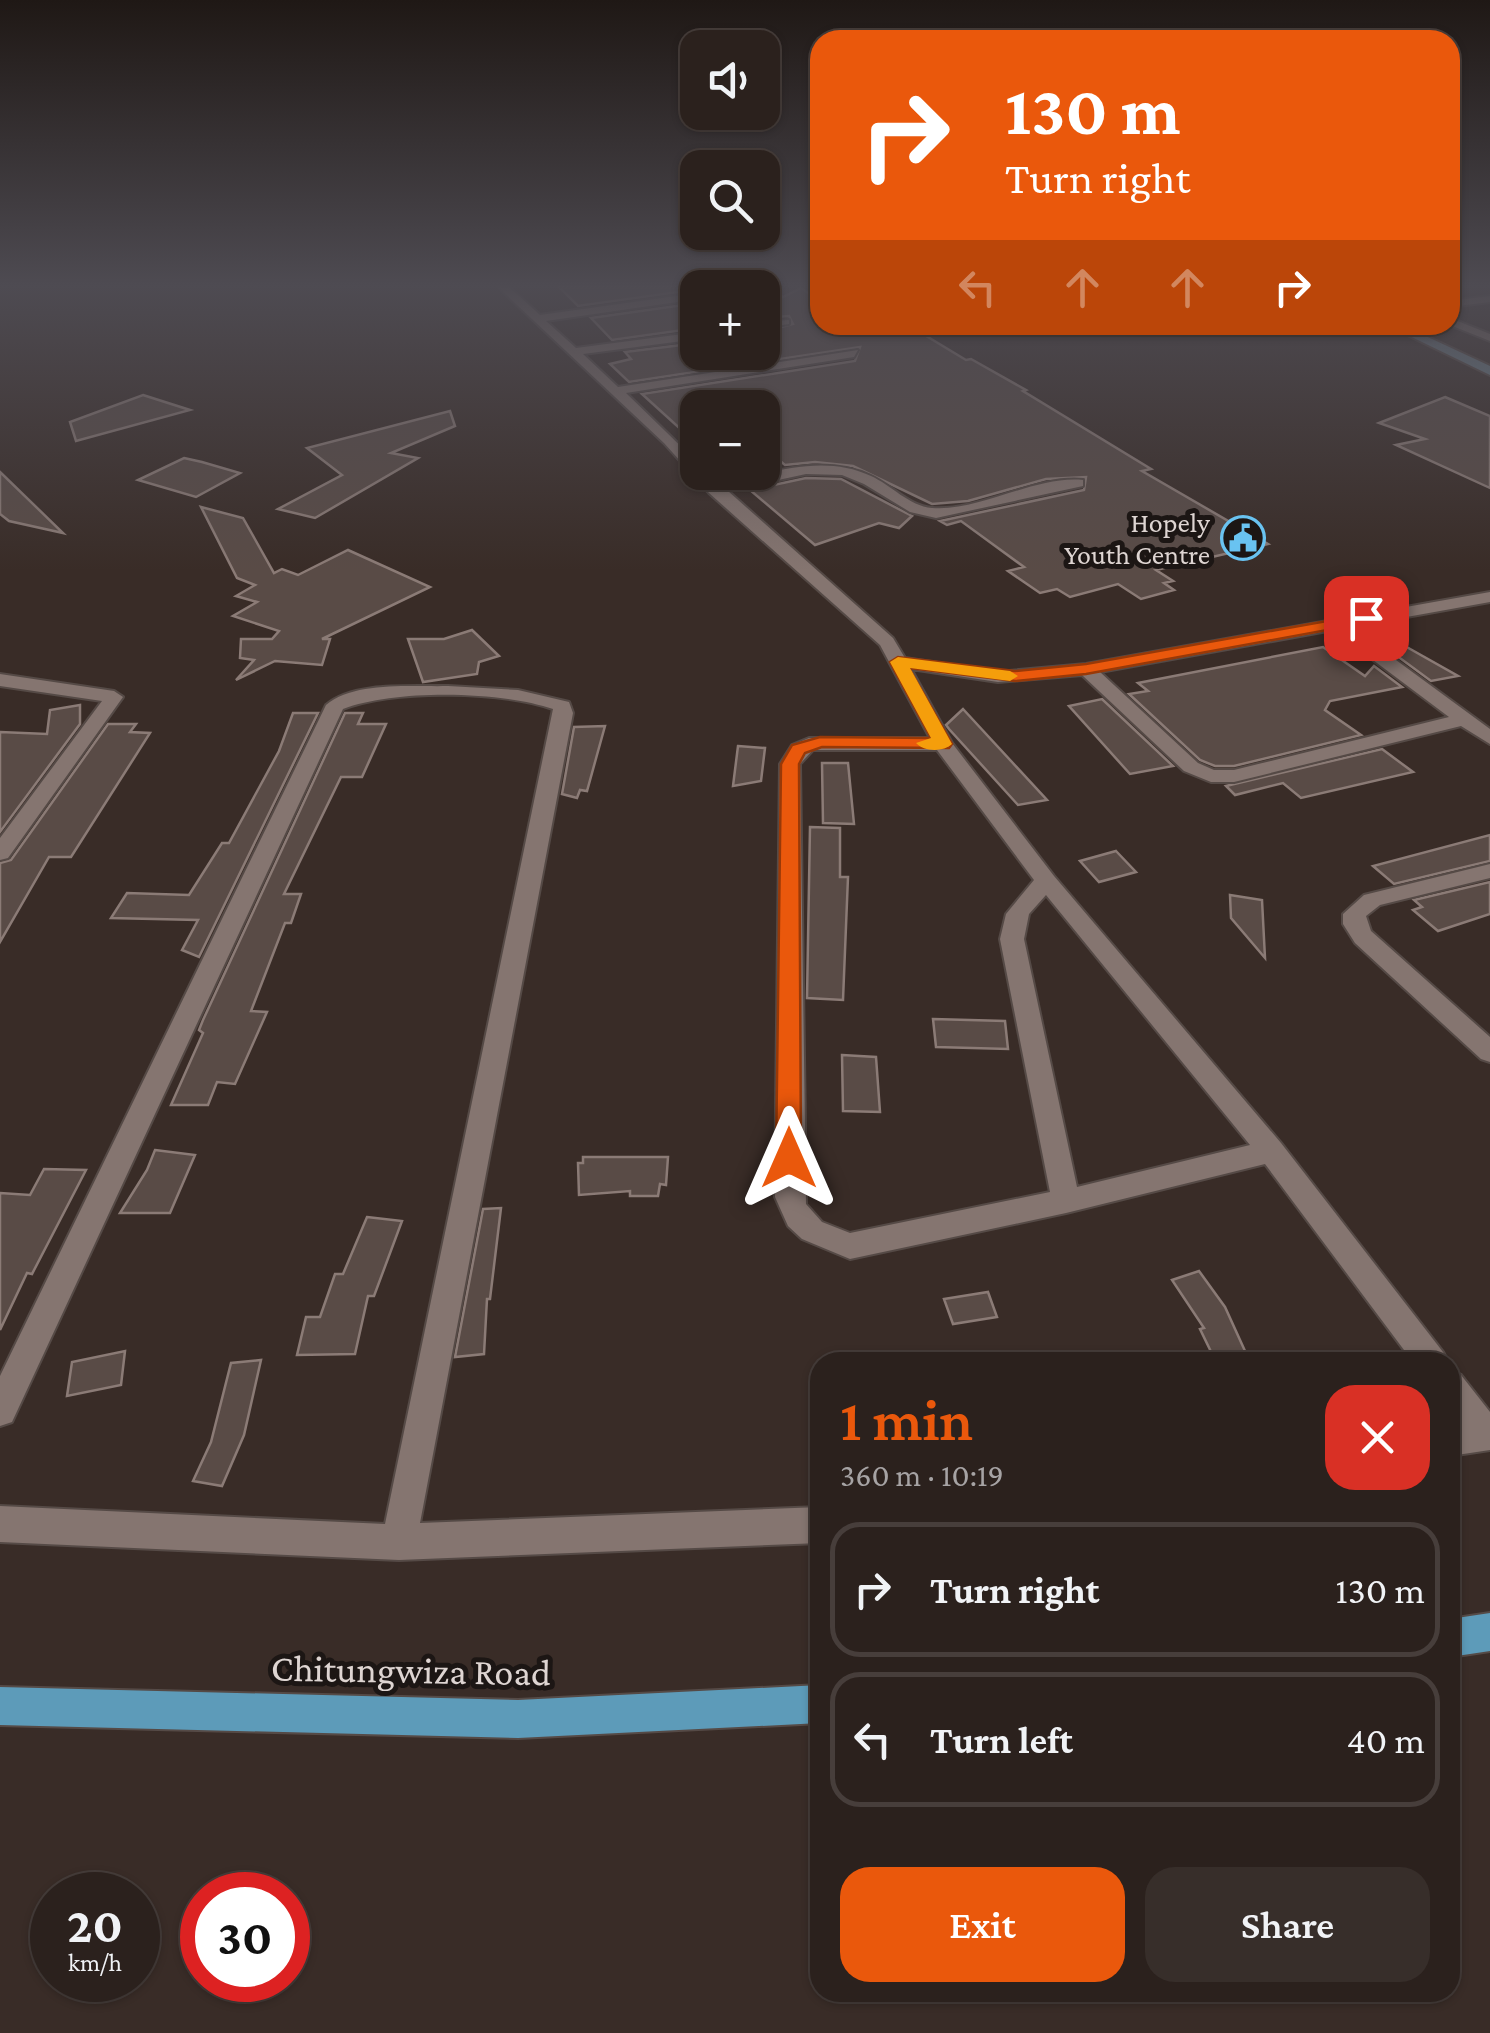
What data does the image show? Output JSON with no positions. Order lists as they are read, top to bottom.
{
  "streets": {
    "main road": ["Chitungwiza Road"]
  },
  "places": {
    "public building": ["Hopely Youth Centre"]
  },
  "page": {
    "map_buttons": ["+", "−"],
    "turn": ["130 m", "Turn right"],
    "heading": ["1 min", "360 m · 10:19"],
    "list": [
      {
        "name": "Turn right",
        "value": "130 m"
      },
      {
        "name": "Turn left",
        "value": "40 m"
      }
    ],
    "buttons": ["Exit", "Share"],
    "speed": "20 km/h",
    "limit": "30"
  }
}
